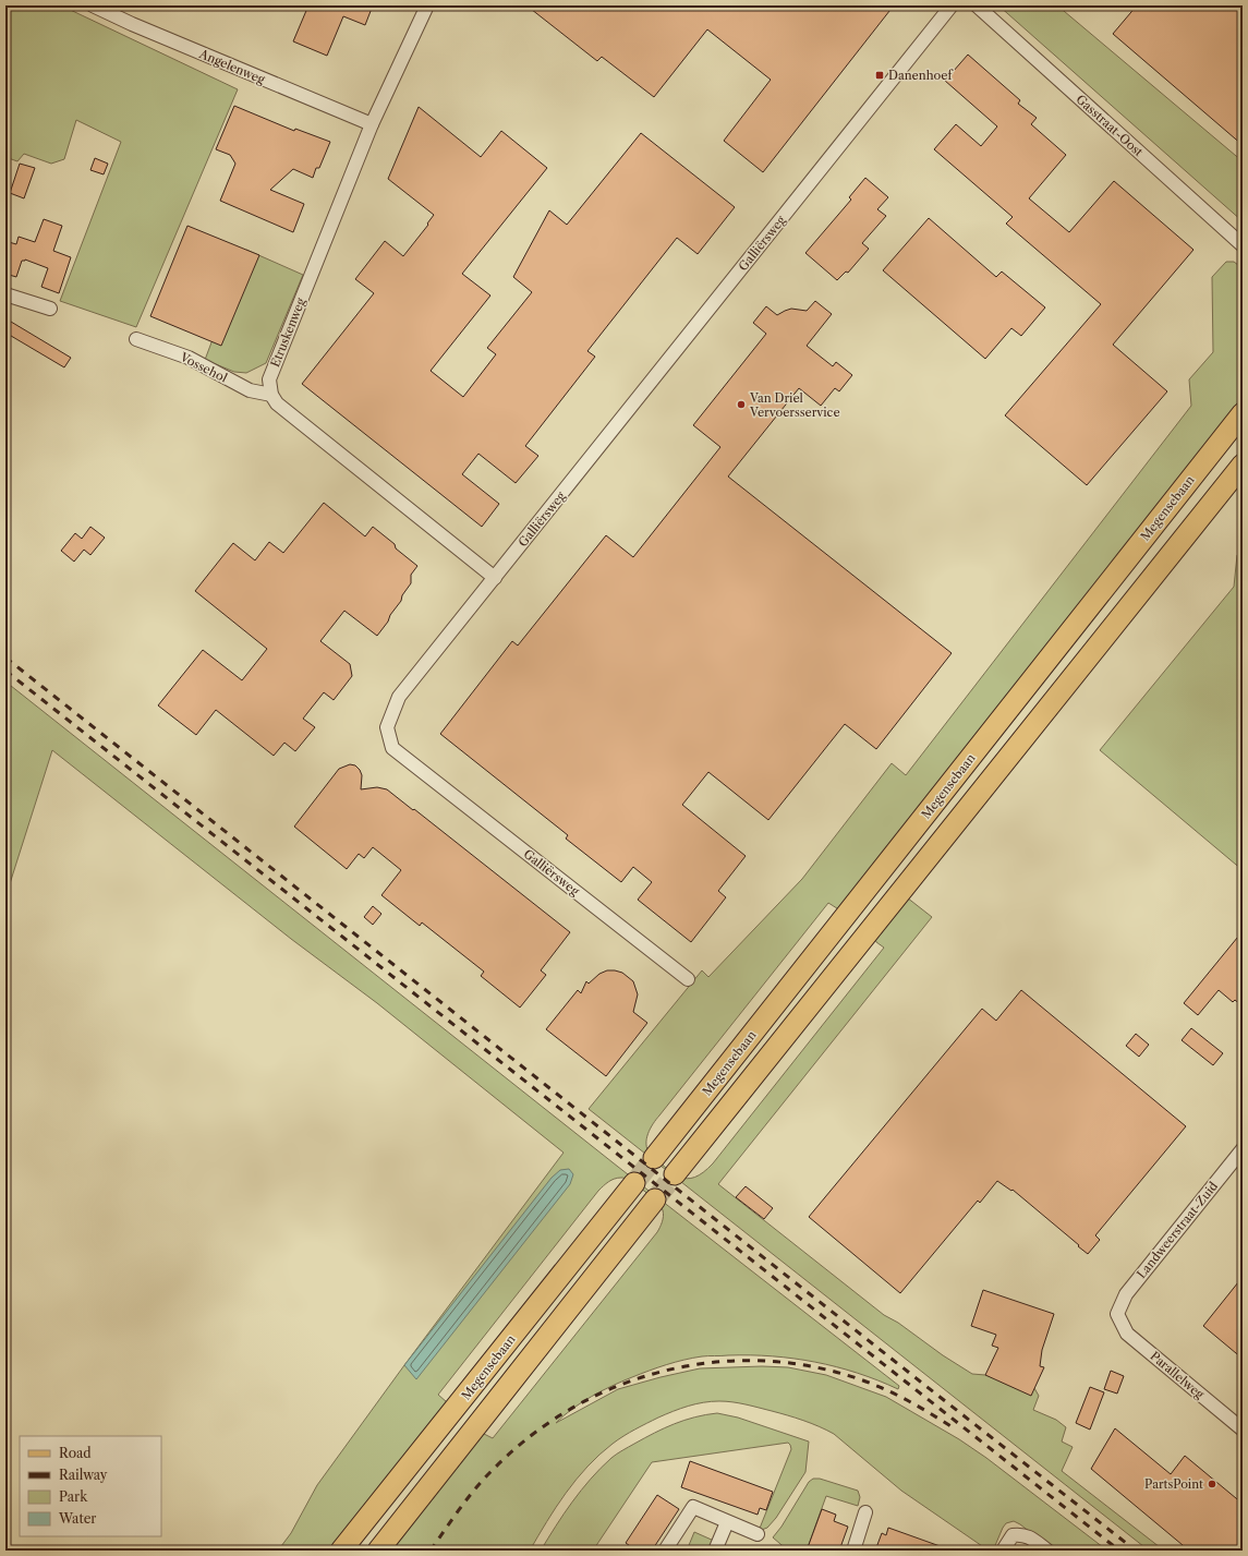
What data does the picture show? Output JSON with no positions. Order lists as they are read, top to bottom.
{
  "streets": {
    "main road": ["Megensebaan"],
    "street": [
      "Angelenweg",
      "Gasstraat-Oost",
      "Galliërsweg",
      "Etruskenweg",
      "Vossehol",
      "Landweerstraat-Zuid",
      "Parallelweg"
    ]
  },
  "crossings": [
    ["Angelenweg", "Etruskenweg"],
    ["Etruskenweg", "Vossehol"],
    ["Landweerstraat-Zuid", "Parallelweg"]
  ],
  "places": {
    "transit": ["Danenhoef"],
    "other": ["Van Driel Vervoersservice", "PartsPoint"]
  },
  "legend": [
    "Road",
    "Railway",
    "Park",
    "Water"
  ]
}
